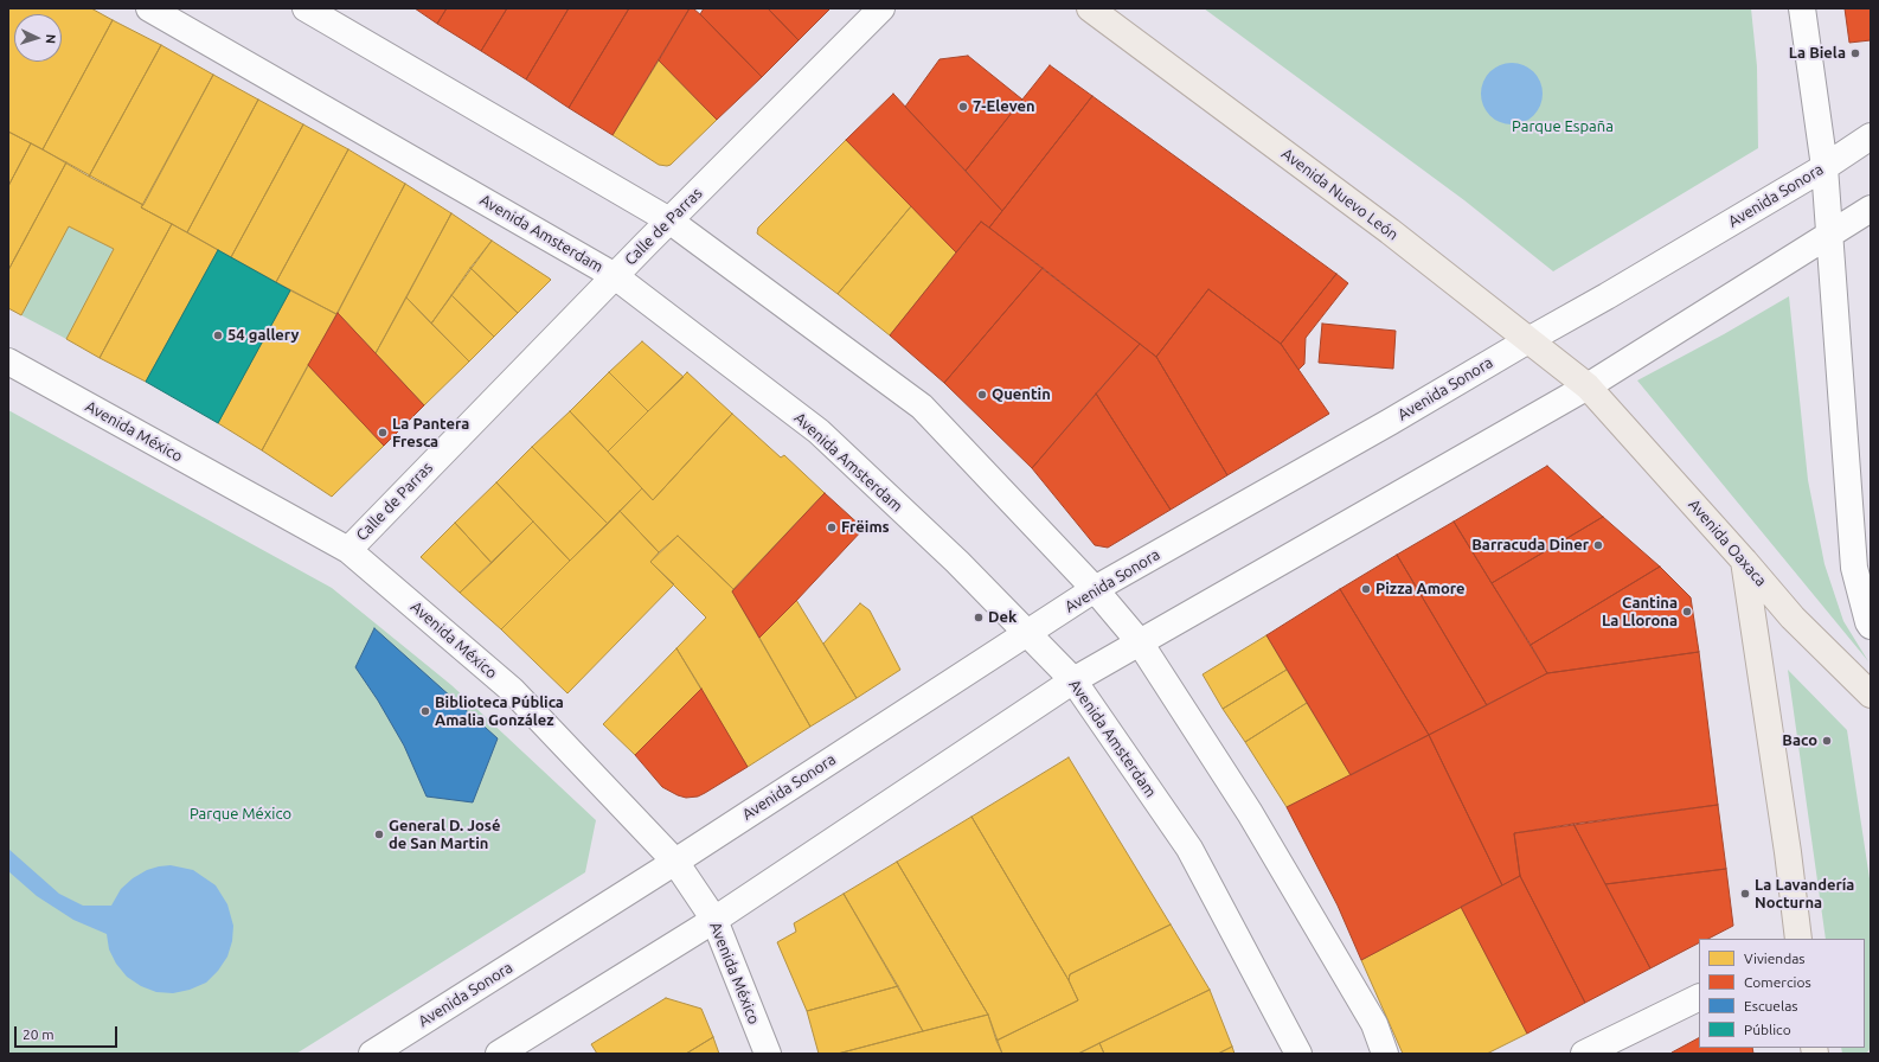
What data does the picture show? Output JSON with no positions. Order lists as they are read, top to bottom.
{
  "streets": {
    "main road": ["Avenida Nuevo León", "Avenida Oaxaca"],
    "street": [
      "Avenida Sonora",
      "Calle de Parras",
      "Avenida Amsterdam",
      "Avenida México"
    ]
  },
  "crossings": [
    ["Avenida Nuevo León", "Avenida Sonora"],
    ["Avenida Nuevo León", "Avenida Oaxaca"],
    ["Avenida Sonora", "Avenida Amsterdam"],
    ["Avenida Sonora", "Avenida México"],
    ["Calle de Parras", "Avenida Amsterdam"],
    ["Calle de Parras", "Avenida México"]
  ],
  "parks": ["Parque España", "Parque México"],
  "places": [
    "La Biela",
    "7-Eleven",
    "54 gallery",
    "Quentin",
    "La Pantera Fresca",
    "Frëims",
    "Barracuda Diner",
    "Pizza Amore",
    "Cantina La Llorona",
    "Dek",
    "Biblioteca Pública Amalia González",
    "Baco",
    "General D. José de San Martin",
    "La Lavandería Nocturna"
  ],
  "legend": [
    "Viviendas",
    "Comercios",
    "Escuelas",
    "Público"
  ],
  "scale_bar": "20 m",
  "north": "right"
}
